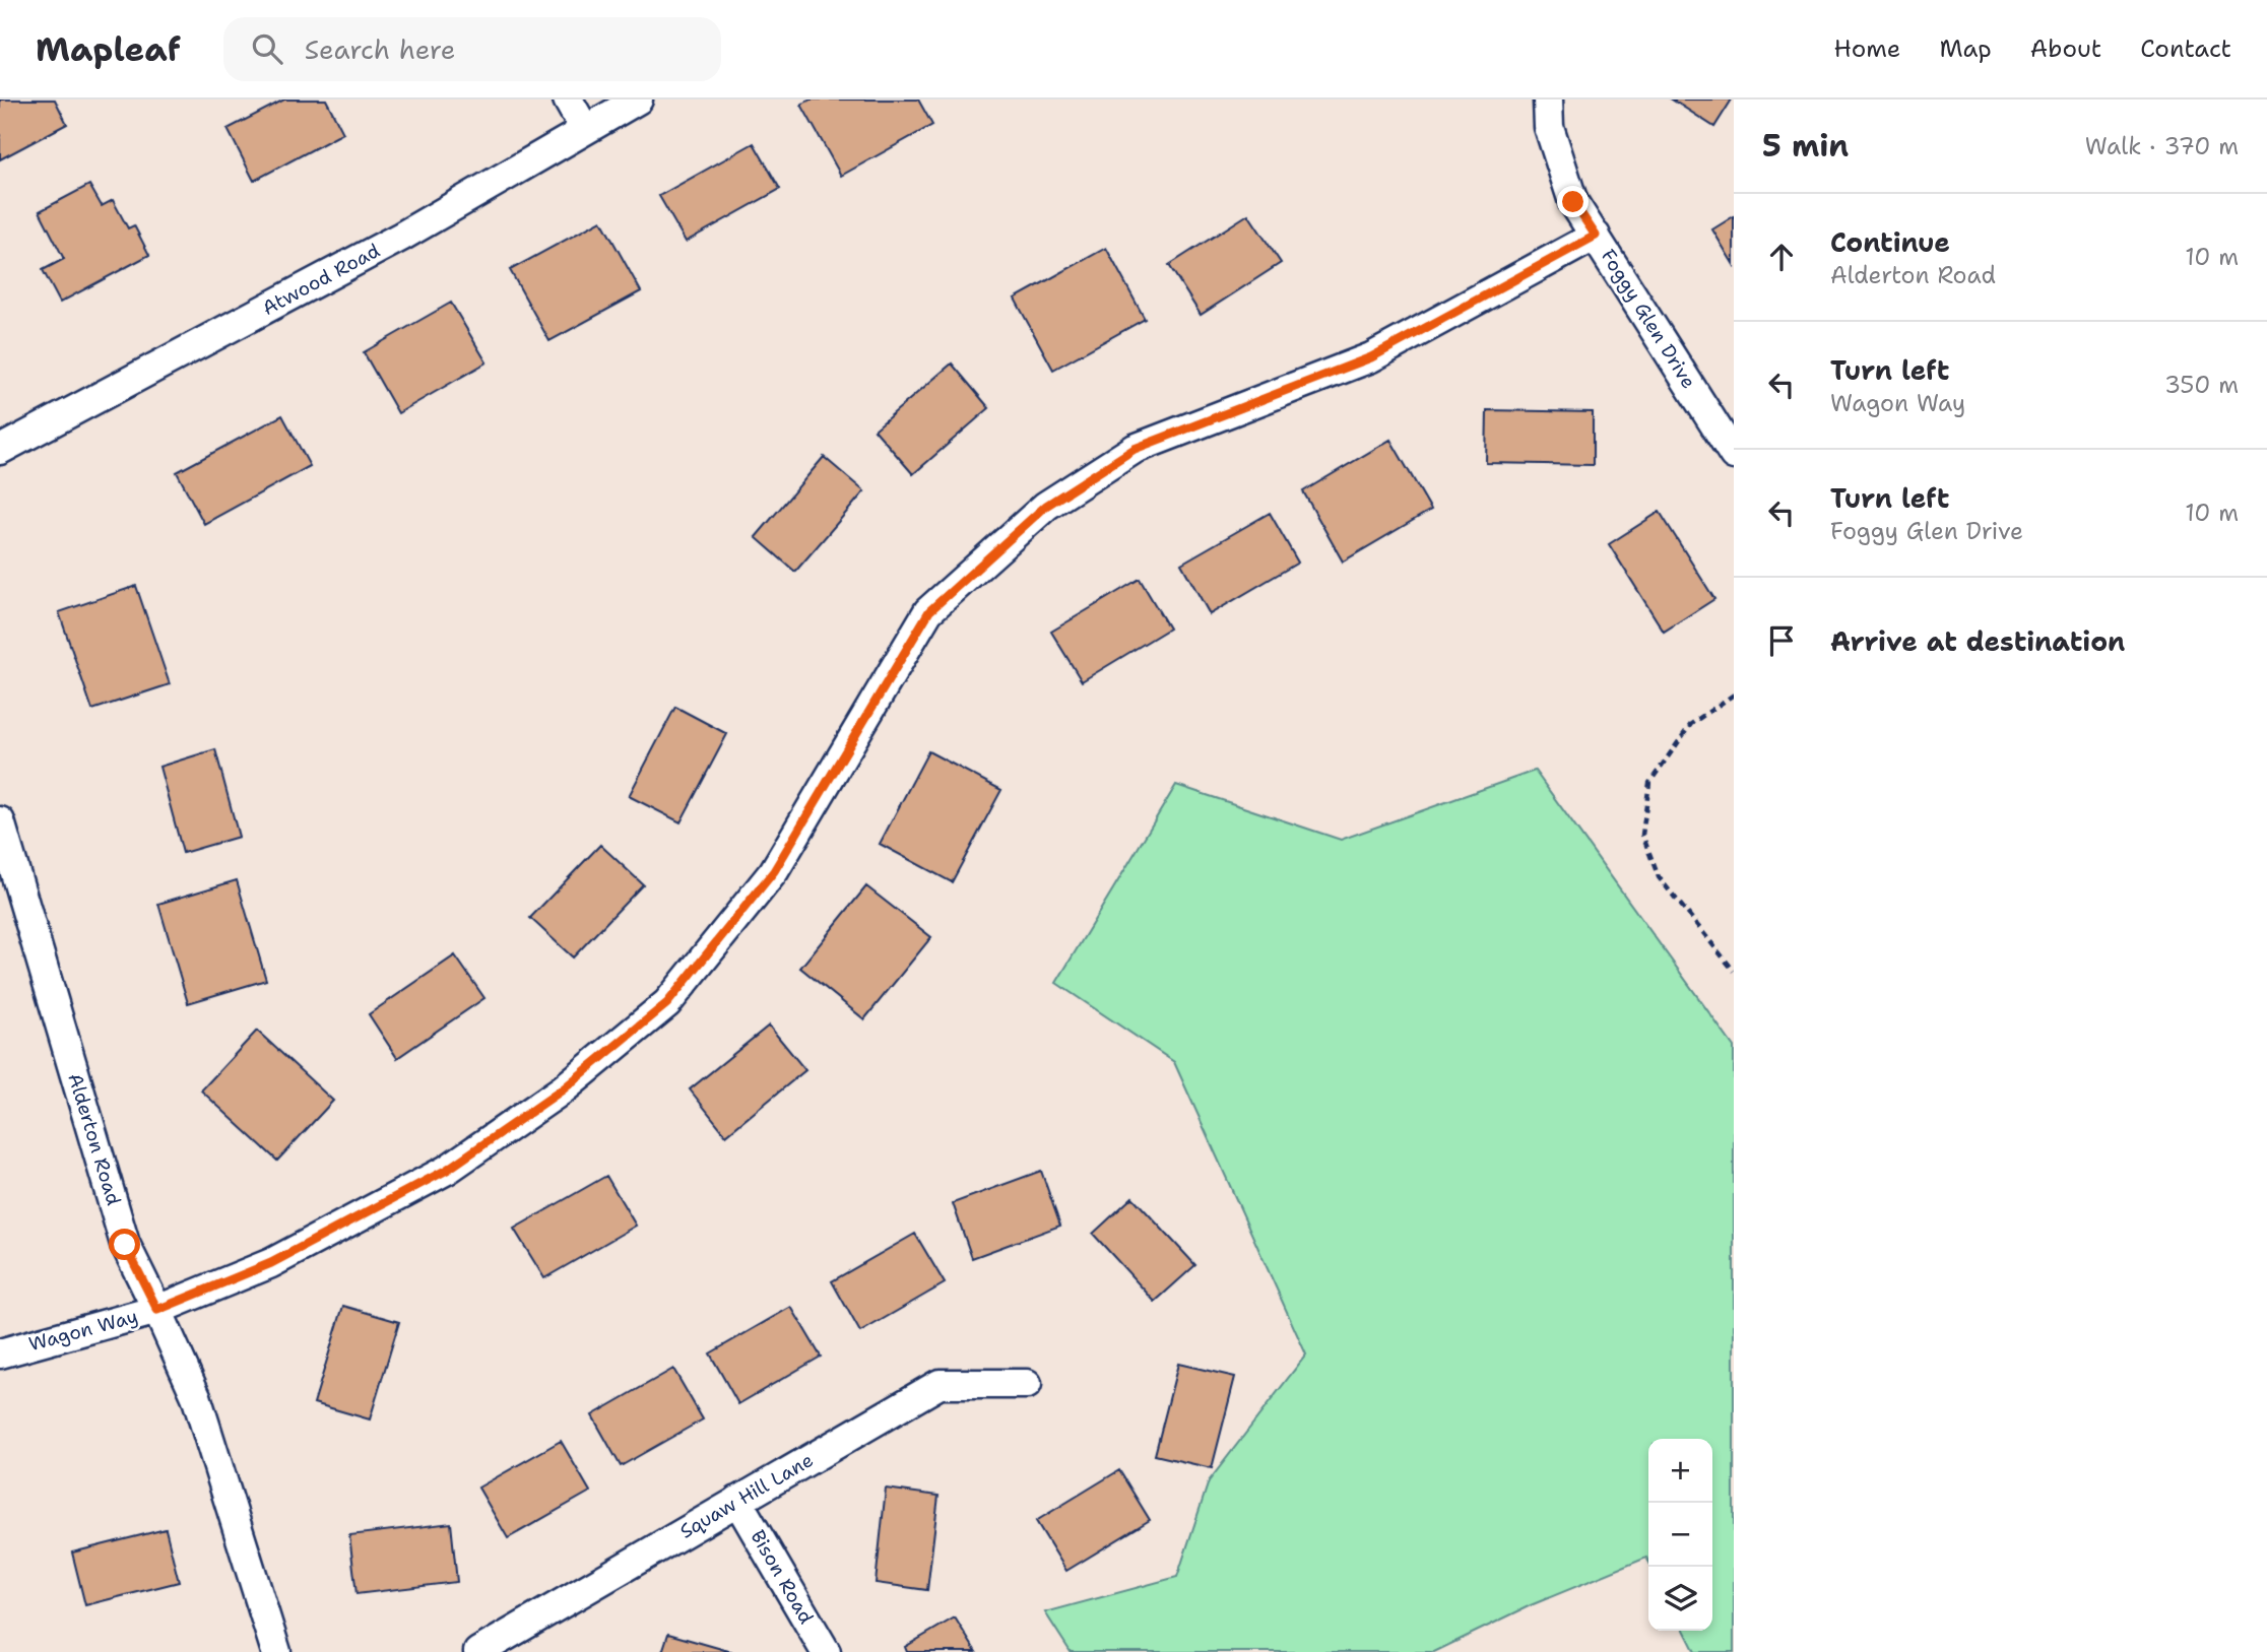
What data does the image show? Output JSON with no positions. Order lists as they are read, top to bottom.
{
  "streets": {
    "street": [
      "Atwood Road",
      "Foggy Glen Drive",
      "Alderton Road",
      "Wagon Way",
      "Squaw Hill Lane",
      "Bison Road"
    ]
  },
  "crossings": [
    ["Foggy Glen Drive", "Wagon Way"],
    ["Alderton Road", "Wagon Way"],
    ["Squaw Hill Lane", "Bison Road"]
  ],
  "page": {
    "header": "Mapleaf",
    "search": "Search here",
    "nav": [
      "Home",
      "Map",
      "About",
      "Contact"
    ],
    "heading": ["5 min", "Walk · 370 m"],
    "list": [
      ["Continue", "Alderton Road", "10 m"],
      ["Turn left", "Wagon Way", "350 m"],
      ["Turn left", "Foggy Glen Drive", "10 m"],
      "Arrive at destination"
    ],
    "map_buttons": ["+", "−"]
  }
}
